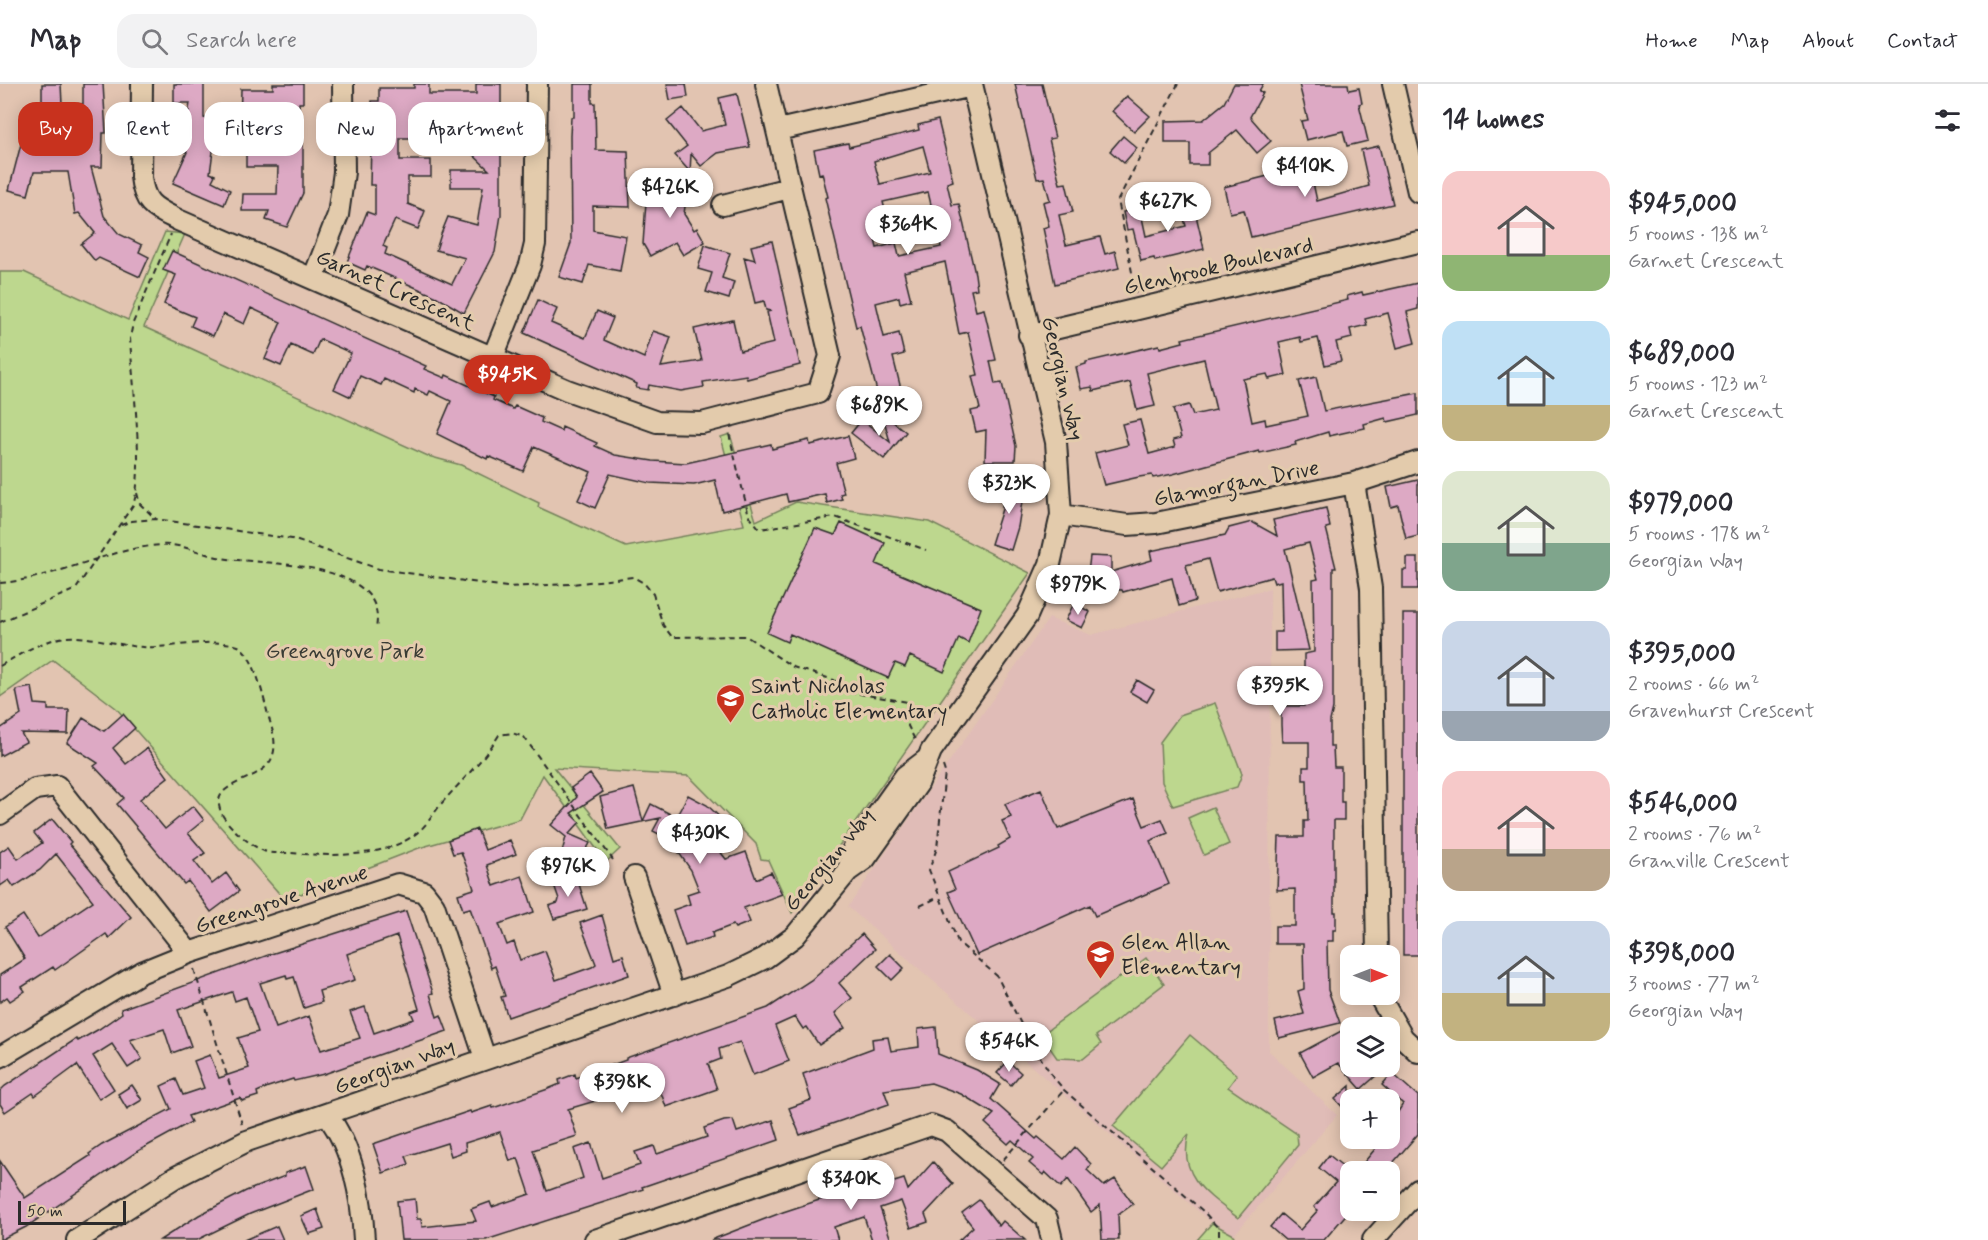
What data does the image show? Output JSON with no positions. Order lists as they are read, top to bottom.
{
  "streets": {
    "street": [
      "Glenbrook Boulevard",
      "Garnet Crescent",
      "Georgian Way",
      "Glamorgan Drive",
      "Greengrove Avenue"
    ]
  },
  "crossings": [
    ["Glenbrook Boulevard", "Georgian Way"],
    ["Georgian Way", "Glamorgan Drive"],
    ["Georgian Way", "Greengrove Avenue"]
  ],
  "parks": ["Greengrove Park"],
  "places": {
    "school or university": ["Saint Nicholas Catholic Elementary", "Glen Allan Elementary"]
  },
  "scale_bar": "50 m",
  "north": "right",
  "page": {
    "header": "Map",
    "search": "Search here",
    "nav": [
      "Home",
      "Map",
      "About",
      "Contact"
    ],
    "heading": "14 homes",
    "chip": [
      "Buy",
      "Rent",
      "Filters",
      "New",
      "Apartment"
    ],
    "price": [
      "$410K",
      "$426K",
      "$627K",
      "$364K",
      "$945K",
      "$689K",
      "$323K",
      "$979K",
      "$395K",
      "$430K",
      "$976K",
      "$546K",
      "$398K",
      "$340K"
    ],
    "list": [
      {
        "name": "$945,000",
        "note": "5 rooms · 138 m² · Garnet Crescent"
      },
      {
        "name": "$689,000",
        "note": "5 rooms · 123 m² · Garnet Crescent"
      },
      {
        "name": "$979,000",
        "note": "5 rooms · 178 m² · Georgian Way"
      },
      {
        "name": "$395,000",
        "note": "2 rooms · 66 m² · Gravenhurst Crescent"
      },
      {
        "name": "$546,000",
        "note": "2 rooms · 76 m² · Granville Crescent"
      },
      {
        "name": "$398,000",
        "note": "3 rooms · 77 m² · Georgian Way"
      }
    ],
    "map_buttons": ["+", "−"],
    "scale": "50 m"
  }
}
